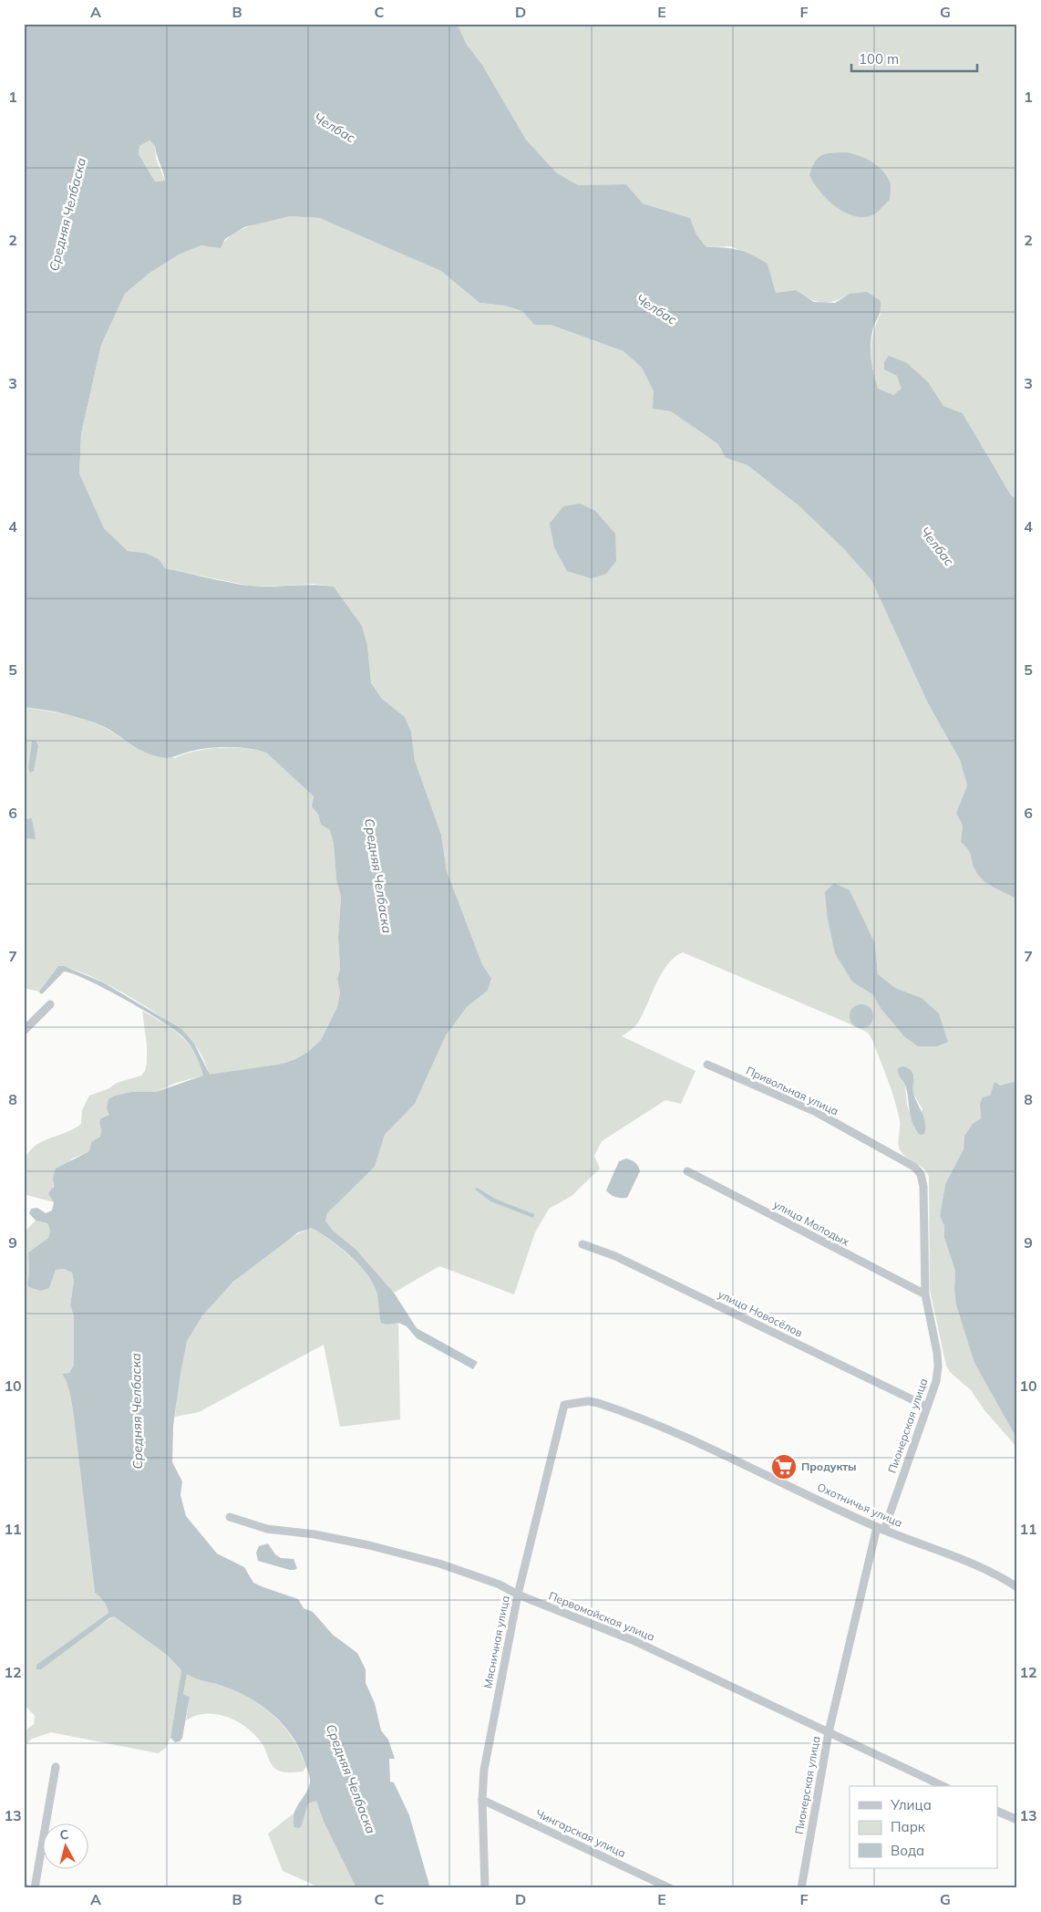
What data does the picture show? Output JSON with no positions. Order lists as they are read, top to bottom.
{
  "streets": {
    "street": [
      "Привольная улица",
      "улица Молодых",
      "улица Новосёлов",
      "Пионерская улица",
      "Охотничья улица",
      "Первомайская улица",
      "Мясничная улица",
      "Чингарская улица"
    ]
  },
  "crossings": [
    ["Привольная улица", "Пионерская улица"],
    ["улица Молодых", "Пионерская улица"],
    ["улица Новосёлов", "Пионерская улица"],
    ["Пионерская улица", "Охотничья улица"],
    ["Пионерская улица", "Первомайская улица"],
    ["Охотничья улица", "Мясничная улица"],
    ["Первомайская улица", "Мясничная улица"],
    ["Мясничная улица", "Чингарская улица"]
  ],
  "water": ["Челбас", "Средняя Челбаска"],
  "places": {
    "supermarket": ["Продукты"]
  },
  "legend": ["Улица", "Парк", "Вода"],
  "scale_bar": "100 m",
  "north": "top",
  "grid": {
    "columns": [
      "A",
      "B",
      "C",
      "D",
      "E",
      "F",
      "G"
    ],
    "rows": [
      "1",
      "2",
      "3",
      "4",
      "5",
      "6",
      "7",
      "8",
      "9",
      "10",
      "11",
      "12",
      "13"
    ]
  }
}
